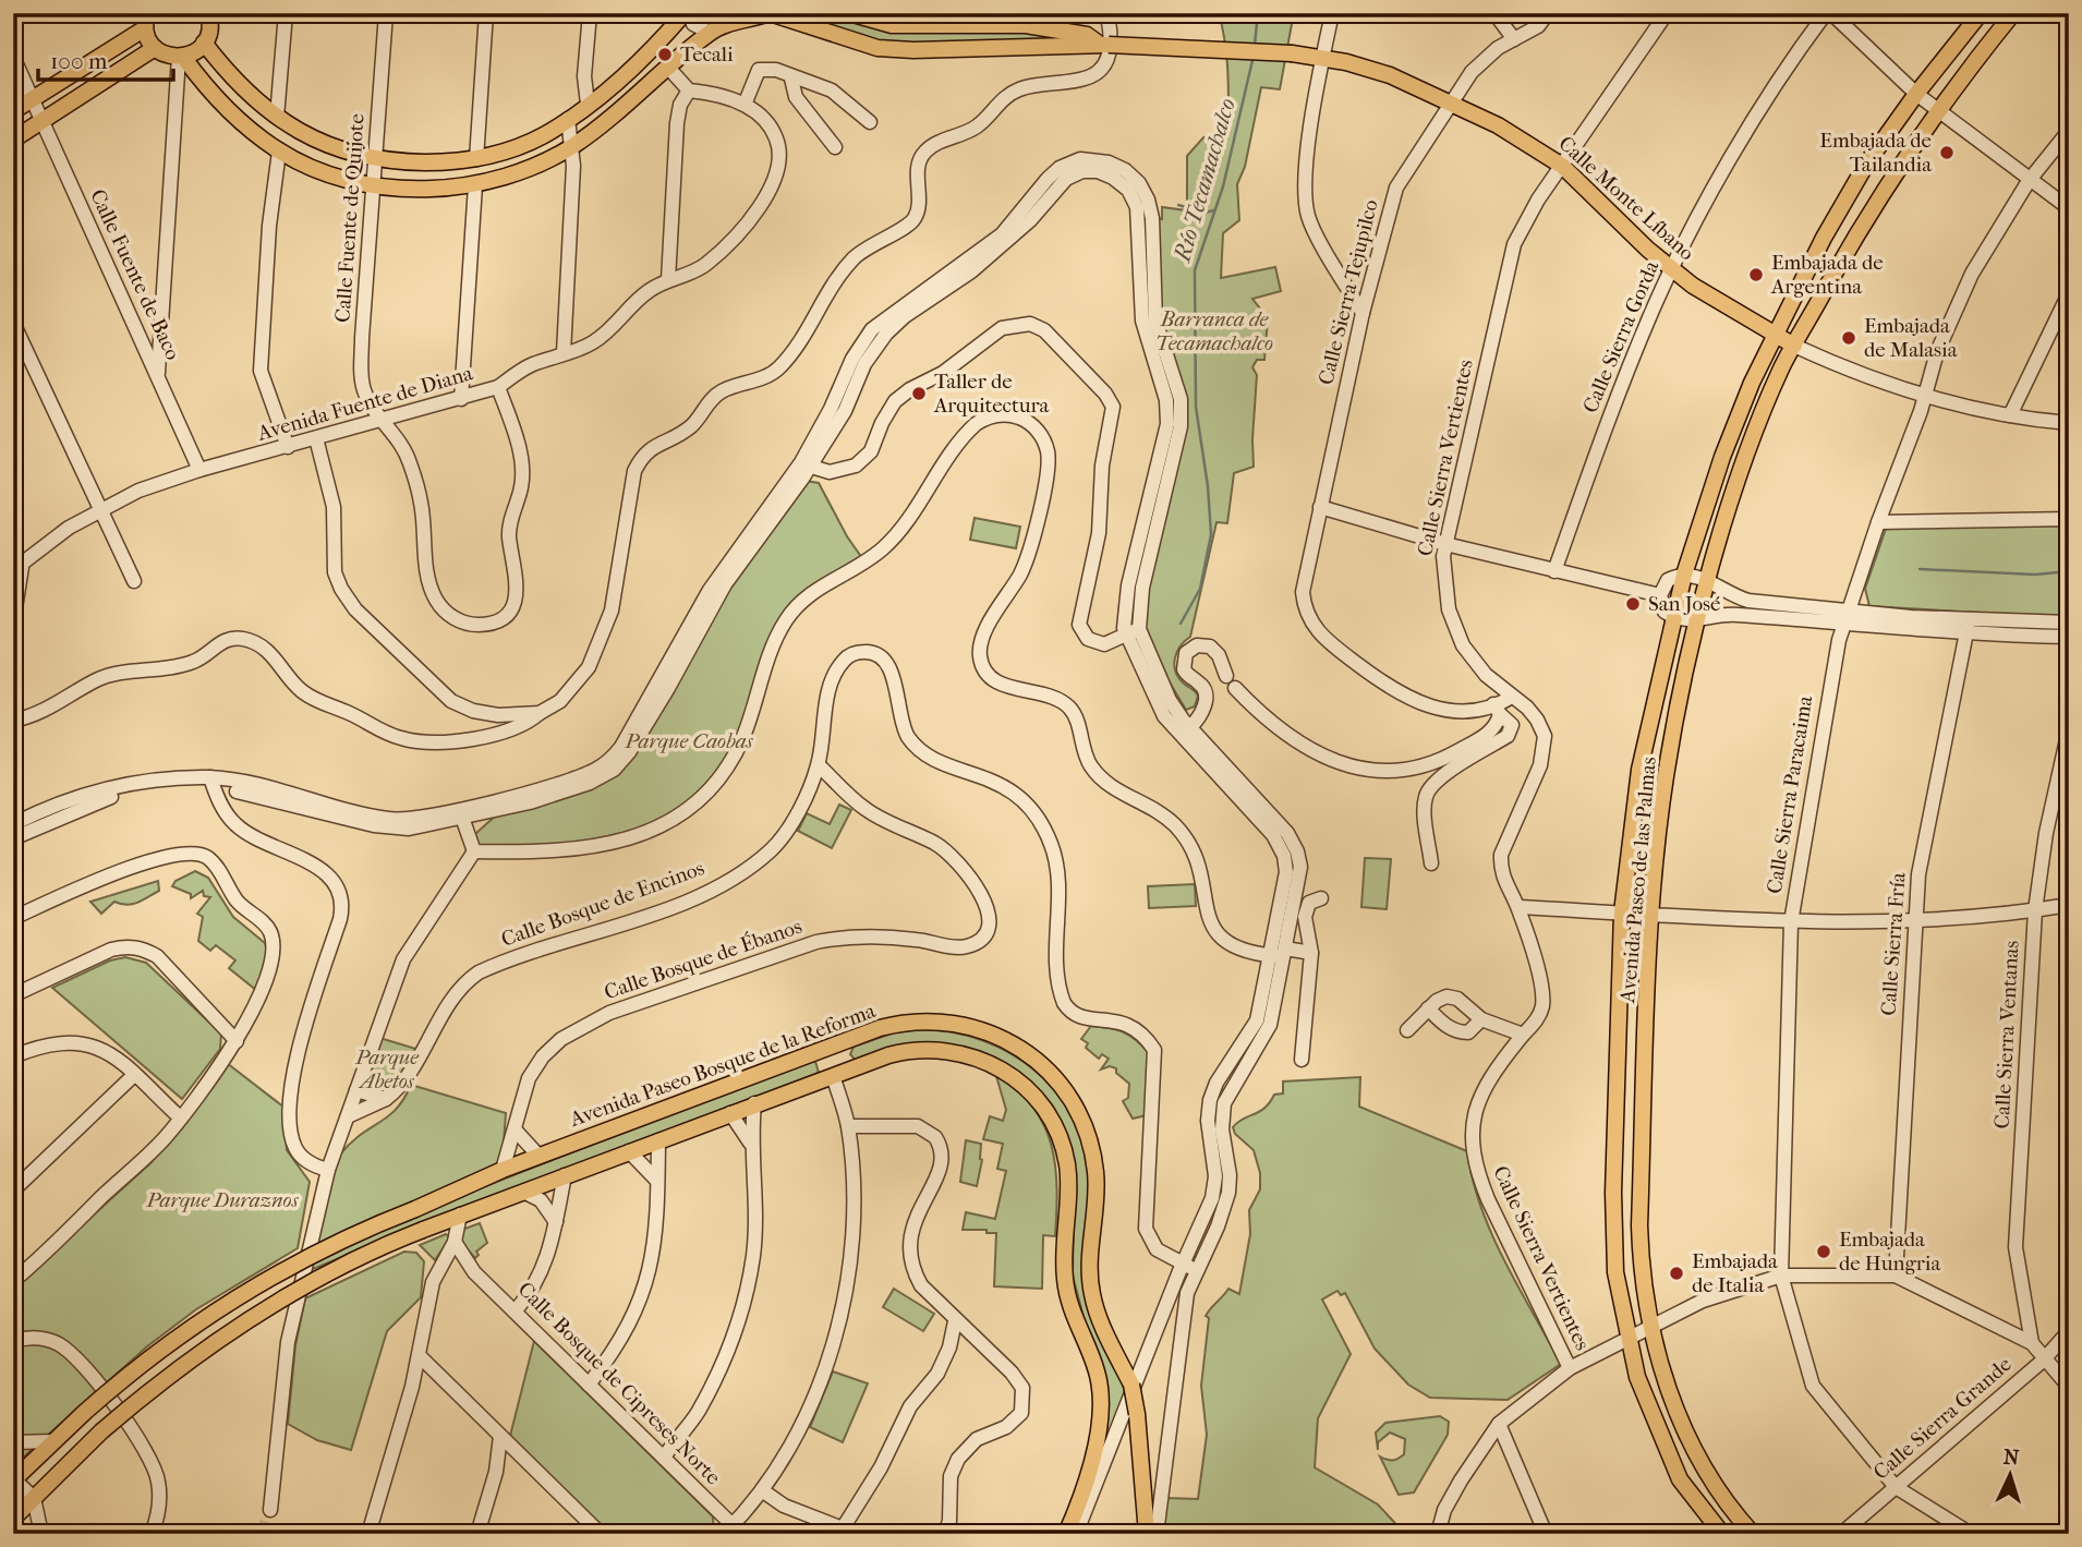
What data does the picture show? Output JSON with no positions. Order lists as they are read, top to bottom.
{
  "streets": {
    "main road": ["Calle Monte Líbano", "Avenida Paseo de las Palmas", "Avenida Paseo Bosque de la Reforma"],
    "street": [
      "Calle Fuente de Quijote",
      "Calle Fuente de Baco",
      "Calle Sierra Tejupilco",
      "Calle Sierra Gorda",
      "Avenida Fuente de Diana",
      "Calle Sierra Vertientes",
      "Calle Sierra Paracaima",
      "Calle Bosque de Encinos",
      "Calle Sierra Fría",
      "Calle Bosque de Ébanos",
      "Calle Sierra Ventanas",
      "Calle Bosque de Cipreses Norte",
      "Calle Sierra Grande"
    ]
  },
  "crossings": [
    ["Calle Monte Líbano", "Calle Sierra Tejupilco"],
    ["Calle Monte Líbano", "Calle Sierra Gorda"],
    ["Calle Monte Líbano", "Calle Sierra Vertientes"],
    ["Calle Monte Líbano", "Calle Sierra Paracaima"],
    ["Calle Monte Líbano", "Avenida Paseo de las Palmas"],
    ["Calle Fuente de Quijote", "Avenida Fuente de Diana"],
    ["Calle Fuente de Baco", "Avenida Fuente de Diana"],
    ["Calle Sierra Vertientes", "Calle Sierra Paracaima"],
    ["Calle Sierra Vertientes", "Avenida Paseo de las Palmas"],
    ["Calle Sierra Vertientes", "Calle Sierra Fría"],
    ["Calle Sierra Paracaima", "Calle Sierra Grande"],
    ["Calle Bosque de Encinos", "Calle Bosque de Ébanos"],
    ["Calle Bosque de Ébanos", "Avenida Paseo Bosque de la Reforma"]
  ],
  "water": ["Río Tecamachalco"],
  "parks": [
    "Barranca de Tecamachalco",
    "Parque Caobas",
    "Parque Abetos",
    "Parque Duraznos"
  ],
  "places": [
    "Tecali",
    "Embajada de Tailandia",
    "Embajada de Argentina",
    "Embajada de Malasia",
    "Taller de Arquitectura",
    "San José",
    "Embajada de Hungria",
    "Embajada de Italia"
  ],
  "scale_bar": "100 m",
  "north": "top"
}
